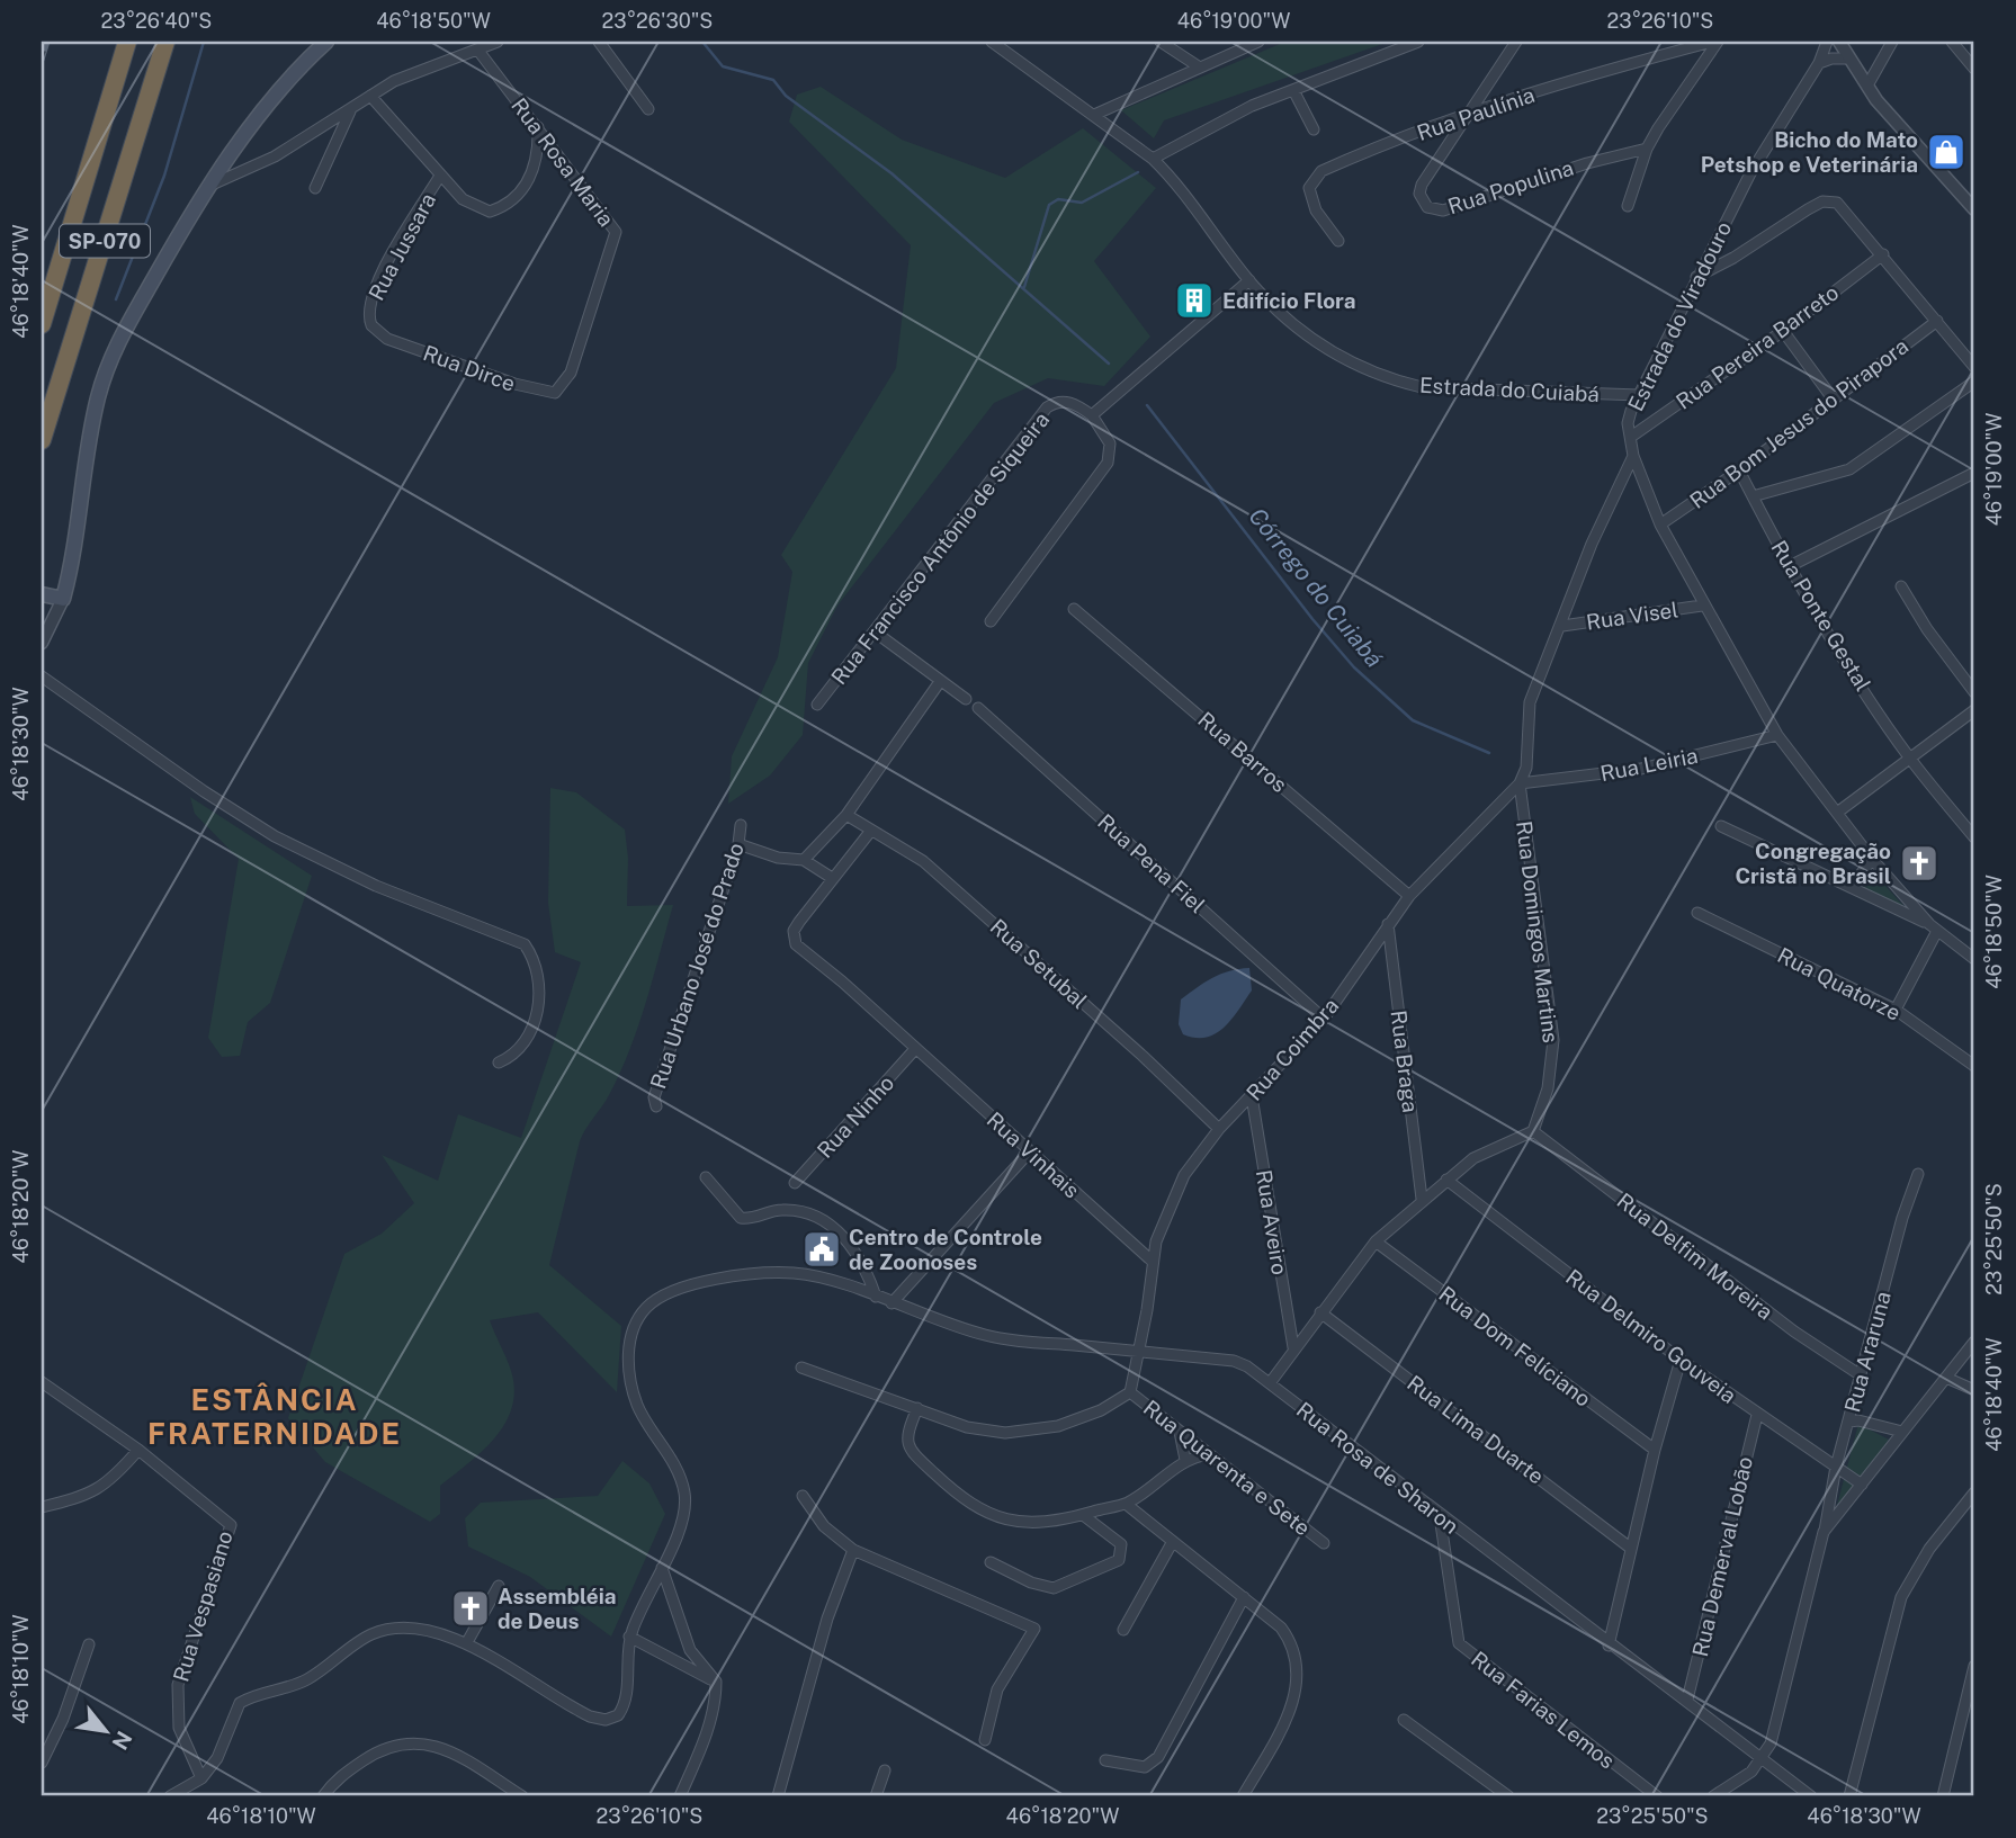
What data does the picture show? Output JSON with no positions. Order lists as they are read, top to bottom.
{
  "streets": {
    "highway": ["SP-070"],
    "street": [
      "Rua Paulínia",
      "Rua Rosa Maria",
      "Rua Populina",
      "Rua Jussara",
      "Estrada do Viradouro",
      "Rua Pereira Barreto",
      "Rua Dirce",
      "Estrada do Cuiabá",
      "Rua Bom Jesus do Pirapora",
      "Rua Francisco Antônio de Siqueira",
      "Rua Visel",
      "Rua Ponte Gestal",
      "Rua Barros",
      "Rua Leiria",
      "Rua Pena Fiel",
      "Rua Domingos Martins",
      "Rua Setubal",
      "Rua Urbano José do Prado",
      "Rua Quatorze",
      "Rua Coimbra",
      "Rua Braga",
      "Rua Ninho",
      "Rua Vinhais",
      "Rua Aveiro",
      "Rua Delfim Moreira",
      "Rua Delmiro Gouveia",
      "Rua Dom Felíciano",
      "Rua Araruna",
      "Rua Lima Duarte",
      "Rua Quarenta e Sete",
      "Rua Rosa de Sharon",
      "Rua Demerval Lobão",
      "Rua Vespasiano",
      "Rua Farias Lemos"
    ]
  },
  "crossings": [
    ["Rua Paulínia", "Rua Populina"],
    ["Rua Rosa Maria", "Rua Dirce"],
    ["Rua Jussara", "Rua Dirce"],
    ["Estrada do Viradouro", "Rua Pereira Barreto"],
    ["Estrada do Viradouro", "Estrada do Cuiabá"],
    ["Rua Bom Jesus do Pirapora", "Rua Ponte Gestal"],
    ["Rua Barros", "Rua Coimbra"],
    ["Rua Leiria", "Rua Domingos Martins"],
    ["Rua Leiria", "Rua Coimbra"],
    ["Rua Pena Fiel", "Rua Coimbra"],
    ["Rua Domingos Martins", "Rua Coimbra"],
    ["Rua Domingos Martins", "Rua Delfim Moreira"],
    ["Rua Setubal", "Rua Coimbra"],
    ["Rua Coimbra", "Rua Braga"],
    ["Rua Coimbra", "Rua Vinhais"],
    ["Rua Coimbra", "Rua Aveiro"],
    ["Rua Coimbra", "Rua Quarenta e Sete"],
    ["Rua Coimbra", "Rua Rosa de Sharon"],
    ["Rua Ninho", "Rua Vinhais"],
    ["Rua Delfim Moreira", "Rua Araruna"],
    ["Rua Delmiro Gouveia", "Rua Araruna"],
    ["Rua Delmiro Gouveia", "Rua Demerval Lobão"],
    ["Rua Araruna", "Rua Rosa de Sharon"],
    ["Rua Rosa de Sharon", "Rua Demerval Lobão"],
    ["Rua Rosa de Sharon", "Rua Farias Lemos"]
  ],
  "districts": ["ESTÂNCIA FRATERNIDADE"],
  "water": ["Córrego do Cuiabá"],
  "places": {
    "shop": ["Bicho do Mato Petshop e Veterinária"],
    "building": ["Edifício Flora"],
    "church": ["Congregação Cristã no Brasil", "Assembléia de Deus"],
    "public building": ["Centro de Controle de Zoonoses"]
  },
  "north": "bottom right",
  "coordinates": [
    "23°26'40\"S",
    "46°18'50\"W",
    "23°26'30\"S",
    "46°19'00\"W",
    "23°26'10\"S",
    "46°18'40\"W",
    "46°18'30\"W",
    "46°18'20\"W",
    "23°25'50\"S",
    "46°18'10\"W"
  ]
}
